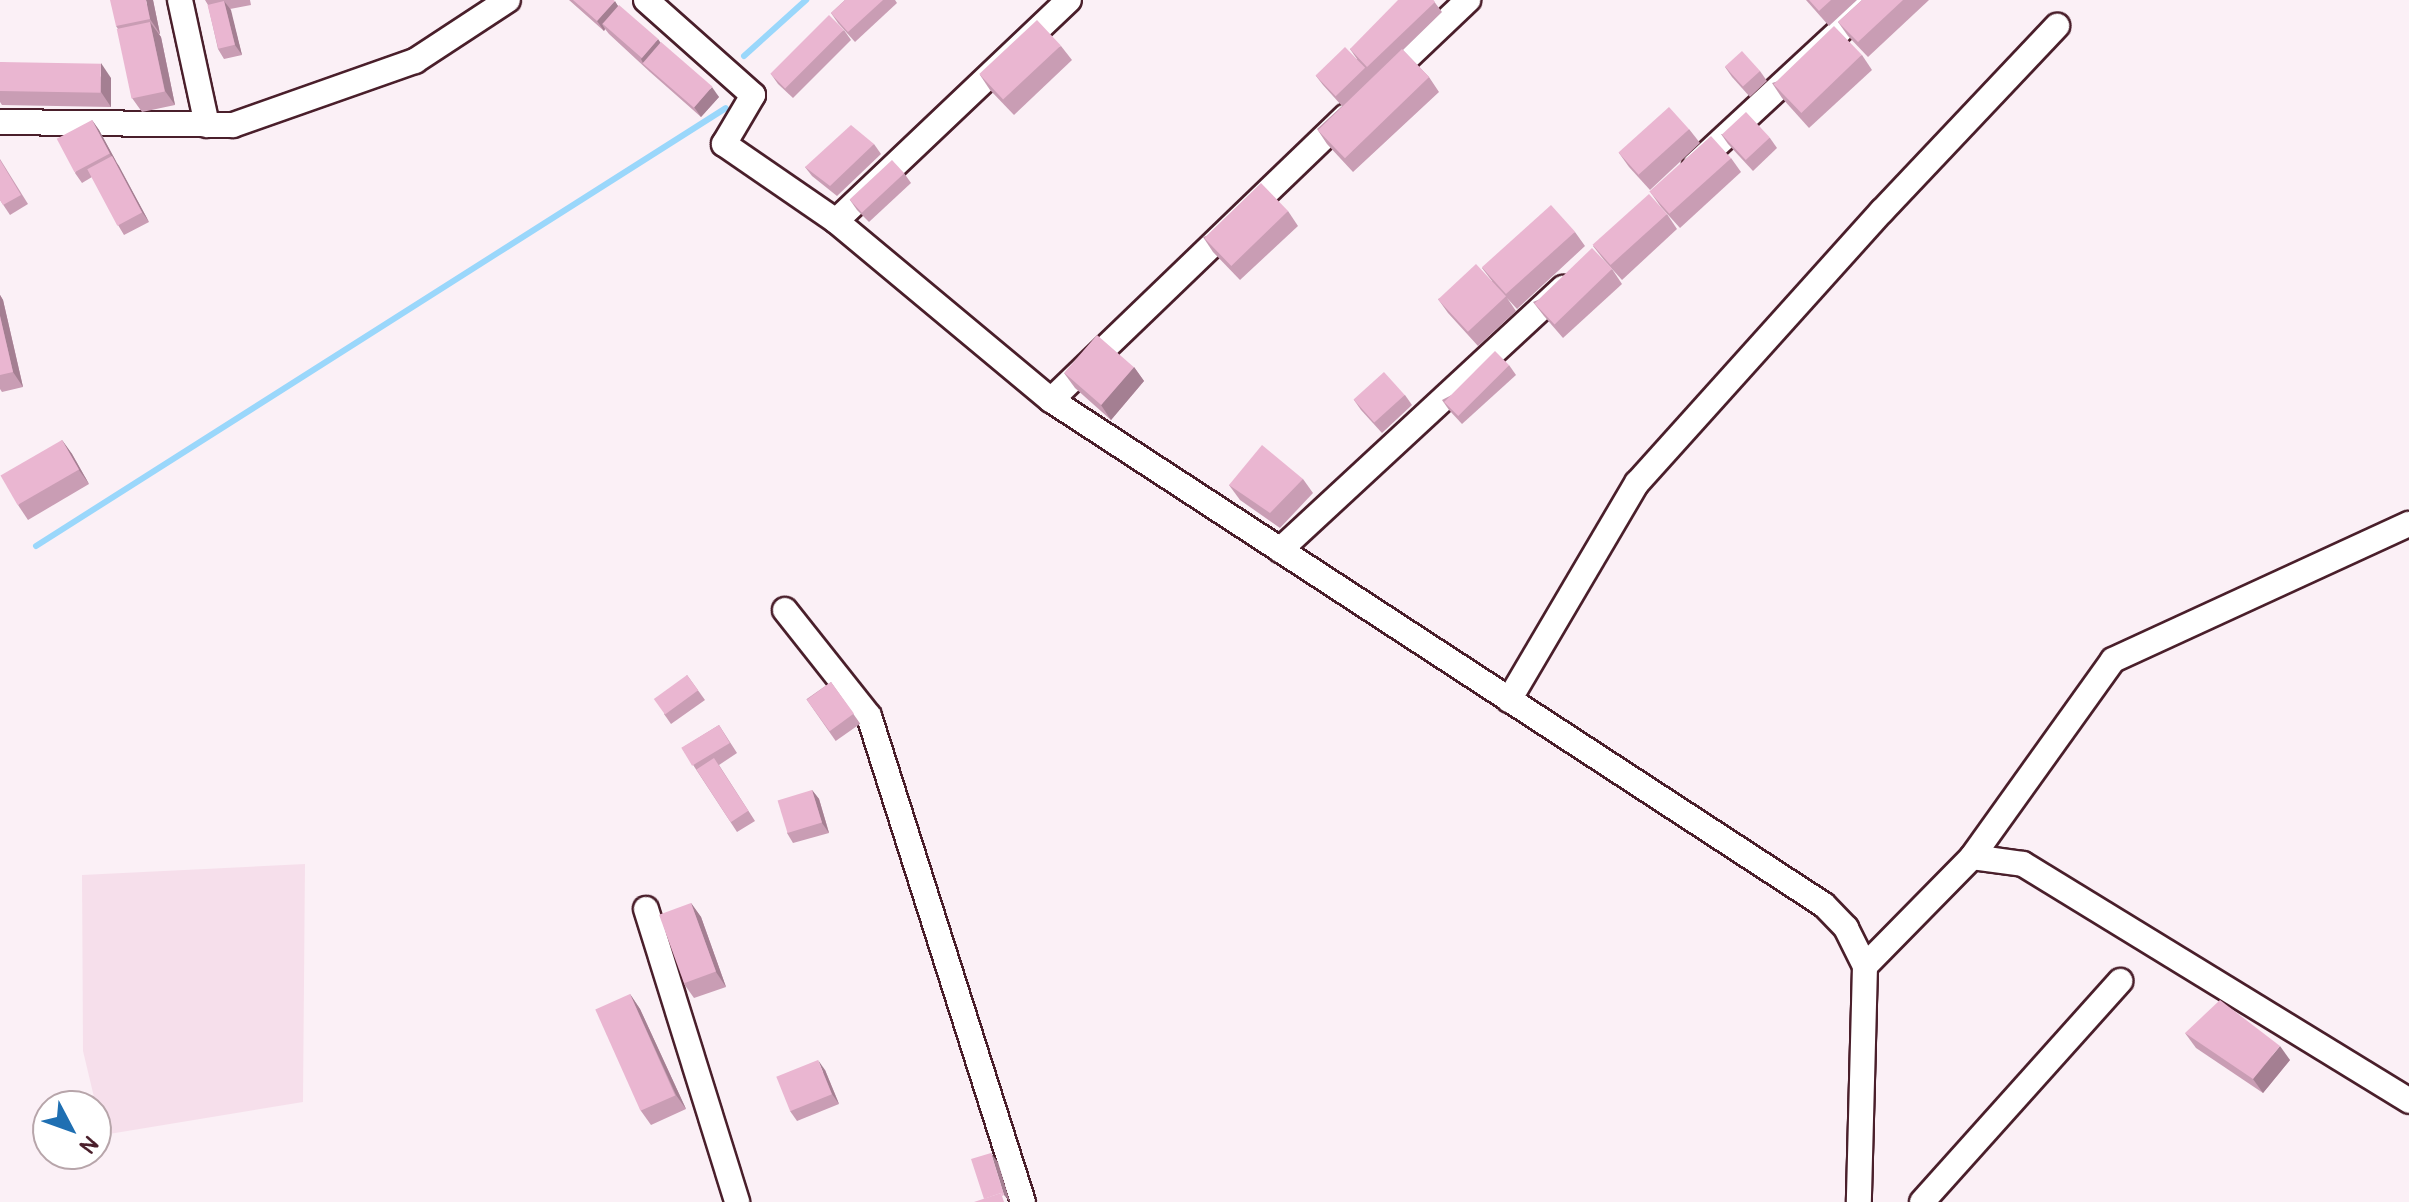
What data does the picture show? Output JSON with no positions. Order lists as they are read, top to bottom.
{
  "north": "bottom right"
}
